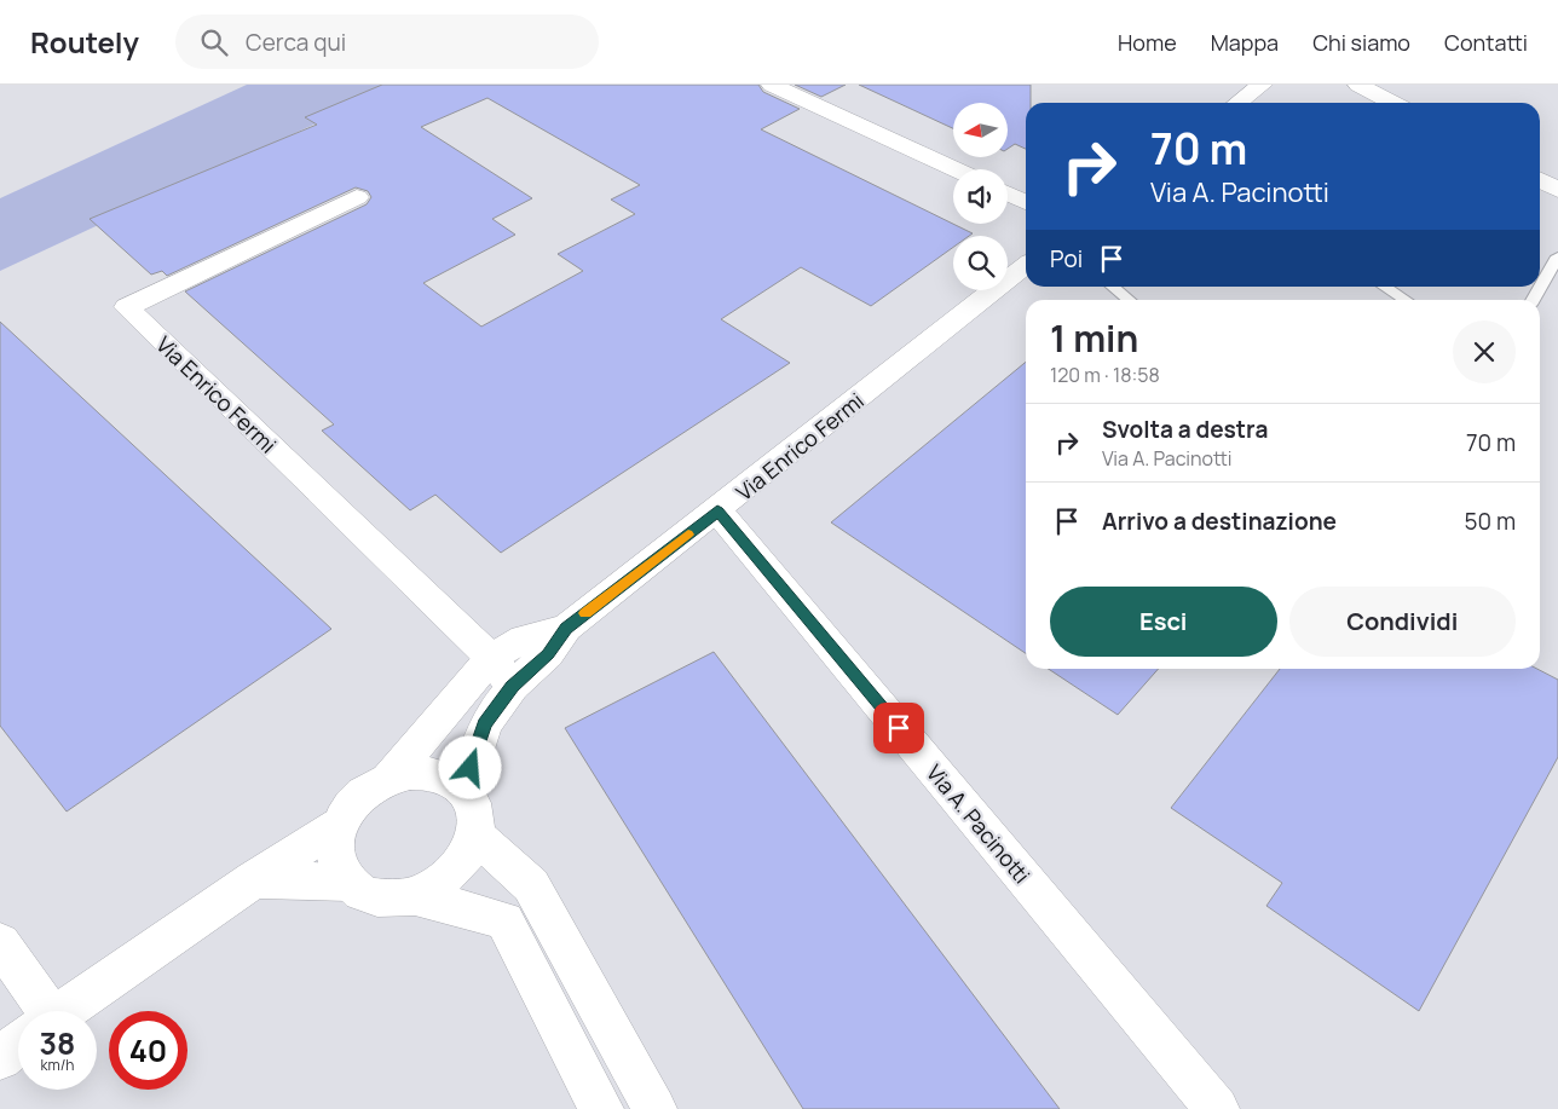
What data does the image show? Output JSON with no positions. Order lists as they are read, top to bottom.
{
  "streets": {
    "street": ["Via Enrico Fermi", "Via A. Pacinotti"]
  },
  "crossings": [
    ["Via Enrico Fermi", "Via A. Pacinotti"]
  ],
  "north": "left",
  "page": {
    "header": "Routely",
    "search": "Cerca qui",
    "nav": [
      "Home",
      "Mappa",
      "Chi siamo",
      "Contatti"
    ],
    "turn": ["70 m", "Via A. Pacinotti"],
    "then": "Poi",
    "heading": ["1 min", "120 m · 18:58"],
    "list": [
      {
        "name": "Svolta a destra",
        "note": "Via A. Pacinotti",
        "value": "70 m"
      },
      {
        "name": "Arrivo a destinazione",
        "value": "50 m"
      }
    ],
    "buttons": ["Esci", "Condividi"],
    "speed": "38 km/h",
    "limit": "40"
  }
}
